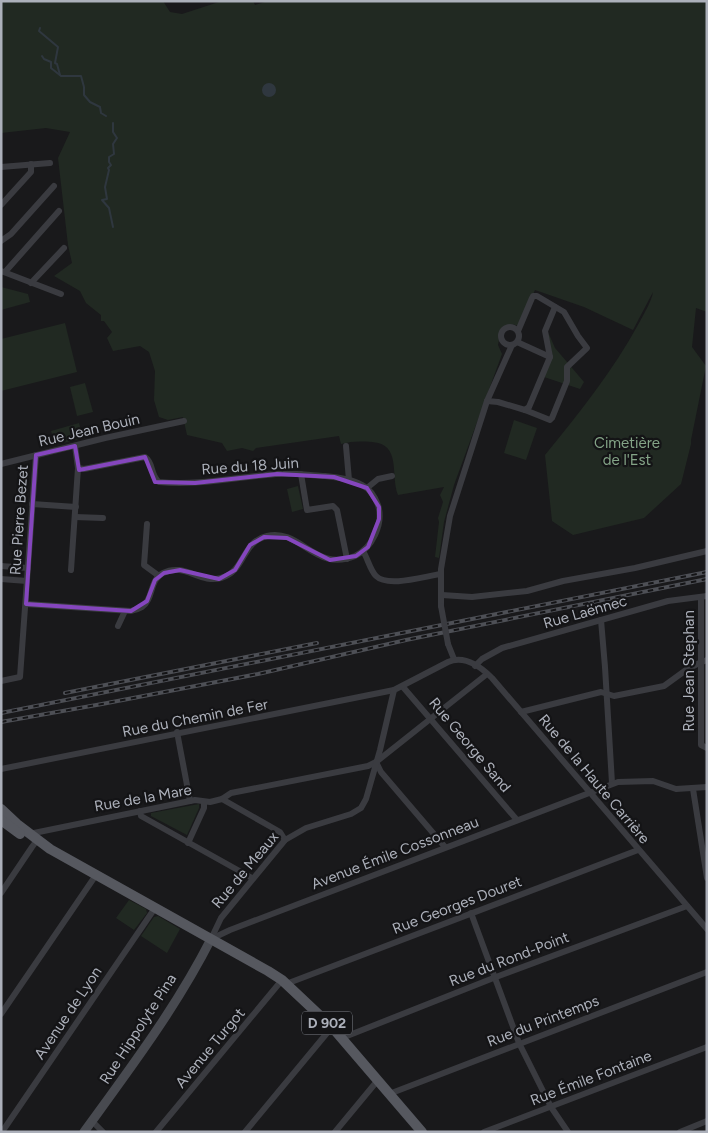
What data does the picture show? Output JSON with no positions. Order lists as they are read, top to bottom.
{
  "streets": {
    "main road": ["D 902", "Rue Hippolyte Pina"],
    "street": [
      "Rue Jean Bouin",
      "Rue du 18 Juin",
      "Rue Pierre Bezet",
      "Rue Laënnec",
      "Rue Jean Stephan",
      "Rue du Chemin de Fer",
      "Rue George Sand",
      "Rue de la Haute Carrière",
      "Rue de la Mare",
      "Avenue Émile Cossonneau",
      "Rue de Meaux",
      "Rue Georges Douret",
      "Rue du Rond-Point",
      "Avenue de Lyon",
      "Rue du Printemps",
      "Avenue Turgot",
      "Rue Émile Fontaine"
    ]
  },
  "crossings": [
    ["Rue Jean Bouin", "Rue Pierre Bezet"],
    ["Rue Laënnec", "Rue Jean Stephan"],
    ["Rue Laënnec", "Rue de la Haute Carrière"],
    ["Rue du Chemin de Fer", "Rue de Meaux"],
    ["Rue George Sand", "Avenue Émile Cossonneau"],
    ["Rue de la Haute Carrière", "Avenue Émile Cossonneau"],
    ["Rue de la Haute Carrière", "Rue Georges Douret"],
    ["Rue de la Haute Carrière", "Rue du Rond-Point"],
    ["Rue de la Mare", "Rue de Meaux"],
    ["Rue de la Mare", "D 902"],
    ["Avenue Émile Cossonneau", "Rue de Meaux"],
    ["Avenue Émile Cossonneau", "D 902"],
    ["Avenue Émile Cossonneau", "Rue Hippolyte Pina"],
    ["Rue de Meaux", "D 902"],
    ["Rue de Meaux", "Rue Hippolyte Pina"],
    ["Rue Georges Douret", "D 902"],
    ["Rue Georges Douret", "Avenue Turgot"],
    ["Rue du Rond-Point", "D 902"],
    ["Avenue de Lyon", "D 902"],
    ["Rue du Printemps", "D 902"],
    ["D 902", "Rue Hippolyte Pina"],
    ["D 902", "Avenue Turgot"]
  ],
  "parks": ["Cimetière de l'Est"]
}
